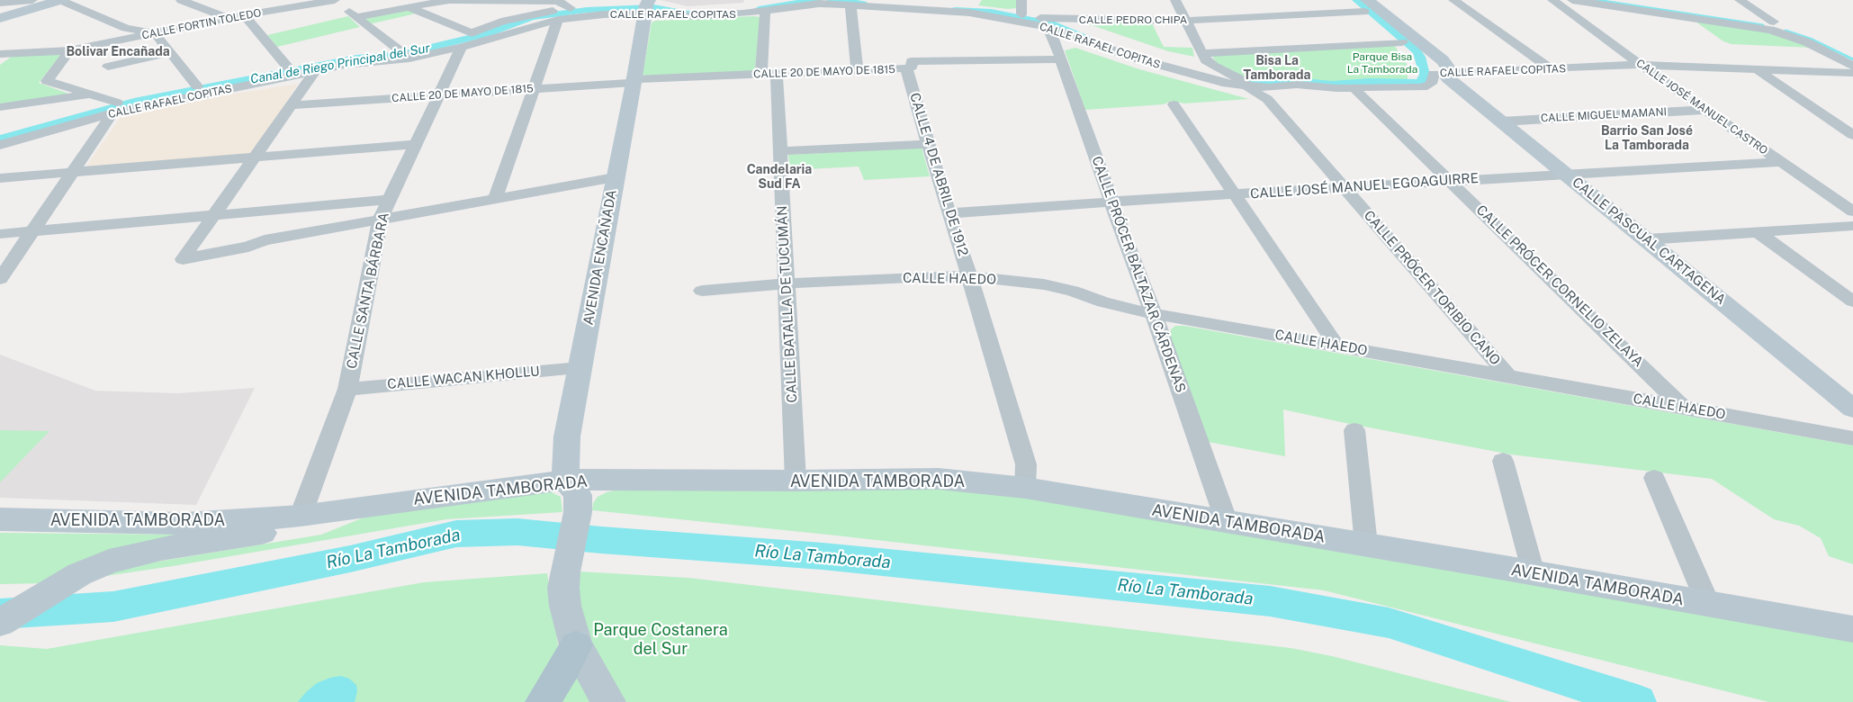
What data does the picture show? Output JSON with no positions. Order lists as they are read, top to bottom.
{
  "streets": {
    "main road": ["CALLE PASCUAL CARTAGENA", "AVENIDA ENCAÑADA", "AVENIDA TAMBORADA"],
    "street": [
      "CALLE RAFAEL COPITAS",
      "CALLE PEDRO CHIPA",
      "CALLE FORTIN TOLEDO",
      "CALLE 20 DE MAYO DE 1815",
      "CALLE JOSÉ MANUEL CASTRO",
      "CALLE MIGUEL MAMANI",
      "CALLE 4 DE ABRIL DE 1912",
      "CALLE JOSÉ MANUEL EGOAGUIRRE",
      "CALLE PRÓCER BALTAZAR CÁRDENAS",
      "CALLE HAEDO",
      "CALLE PRÓCER CORNELIO ZELAYA",
      "CALLE PRÓCER TORIBIO CANO",
      "CALLE SANTA BÁRBARA",
      "CALLE BATALLA DE TUCUMÁN",
      "CALLE WACAN KHOLLU"
    ]
  },
  "crossings": [
    ["CALLE RAFAEL COPITAS", "CALLE PEDRO CHIPA"],
    ["CALLE RAFAEL COPITAS", "CALLE JOSÉ MANUEL CASTRO"],
    ["CALLE RAFAEL COPITAS", "CALLE PASCUAL CARTAGENA"],
    ["CALLE RAFAEL COPITAS", "AVENIDA ENCAÑADA"],
    ["CALLE RAFAEL COPITAS", "CALLE PRÓCER BALTAZAR CÁRDENAS"],
    ["CALLE RAFAEL COPITAS", "CALLE PRÓCER TORIBIO CANO"],
    ["CALLE RAFAEL COPITAS", "CALLE SANTA BÁRBARA"],
    ["CALLE RAFAEL COPITAS", "CALLE BATALLA DE TUCUMÁN"],
    ["CALLE 20 DE MAYO DE 1815", "CALLE 4 DE ABRIL DE 1912"],
    ["CALLE 20 DE MAYO DE 1815", "AVENIDA ENCAÑADA"],
    ["CALLE 20 DE MAYO DE 1815", "CALLE SANTA BÁRBARA"],
    ["CALLE 20 DE MAYO DE 1815", "CALLE BATALLA DE TUCUMÁN"],
    ["CALLE JOSÉ MANUEL CASTRO", "CALLE MIGUEL MAMANI"],
    ["CALLE JOSÉ MANUEL CASTRO", "CALLE JOSÉ MANUEL EGOAGUIRRE"],
    ["CALLE MIGUEL MAMANI", "CALLE PASCUAL CARTAGENA"],
    ["CALLE 4 DE ABRIL DE 1912", "CALLE JOSÉ MANUEL EGOAGUIRRE"],
    ["CALLE 4 DE ABRIL DE 1912", "CALLE HAEDO"],
    ["CALLE 4 DE ABRIL DE 1912", "AVENIDA TAMBORADA"],
    ["CALLE JOSÉ MANUEL EGOAGUIRRE", "CALLE PASCUAL CARTAGENA"],
    ["CALLE JOSÉ MANUEL EGOAGUIRRE", "CALLE PRÓCER BALTAZAR CÁRDENAS"],
    ["CALLE JOSÉ MANUEL EGOAGUIRRE", "CALLE PRÓCER CORNELIO ZELAYA"],
    ["CALLE JOSÉ MANUEL EGOAGUIRRE", "CALLE PRÓCER TORIBIO CANO"],
    ["AVENIDA ENCAÑADA", "CALLE WACAN KHOLLU"],
    ["AVENIDA ENCAÑADA", "AVENIDA TAMBORADA"],
    ["CALLE PRÓCER BALTAZAR CÁRDENAS", "CALLE HAEDO"],
    ["CALLE PRÓCER BALTAZAR CÁRDENAS", "AVENIDA TAMBORADA"],
    ["CALLE HAEDO", "CALLE PRÓCER CORNELIO ZELAYA"],
    ["CALLE HAEDO", "CALLE PRÓCER TORIBIO CANO"],
    ["CALLE HAEDO", "CALLE BATALLA DE TUCUMÁN"],
    ["CALLE SANTA BÁRBARA", "CALLE WACAN KHOLLU"],
    ["CALLE SANTA BÁRBARA", "AVENIDA TAMBORADA"],
    ["CALLE BATALLA DE TUCUMÁN", "AVENIDA TAMBORADA"]
  ],
  "districts": [
    "Bolivar Encañada",
    "Bisa La Tamborada",
    "Barrio San José La Tamborada",
    "Candelaria Sud FA"
  ],
  "water": ["Canal de Riego Principal del Sur", "Río La Tamborada"],
  "parks": ["Parque Bisa La Tamborada", "Parque Costanera del Sur"]
}
